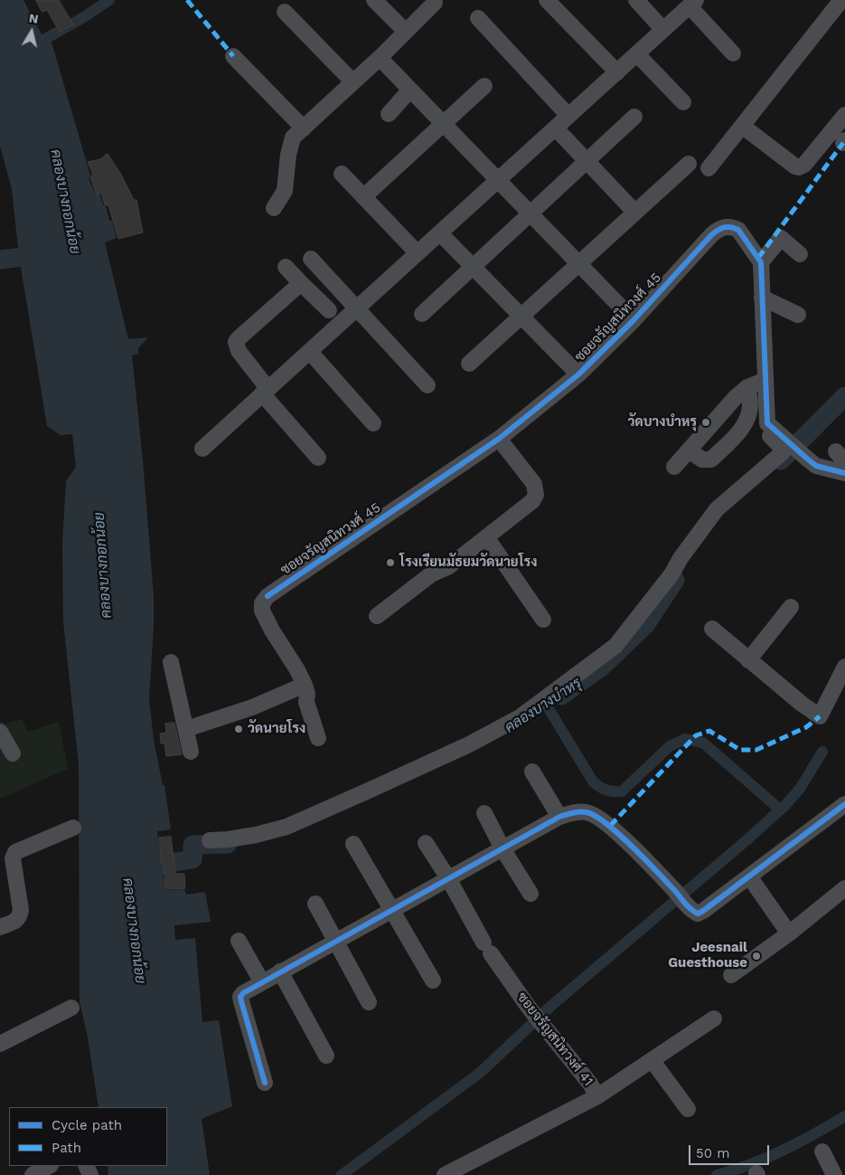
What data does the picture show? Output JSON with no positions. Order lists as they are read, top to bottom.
{
  "streets": {
    "street": ["ซอยจรัญสนิทวงศ์ 45", "ซอยจรัญสนิทวงศ์ 41"]
  },
  "water": ["คลองบางกอกน้อย", "คลองบางบำหรุ"],
  "places": [
    "วัดบางบำหรุ",
    "โรงเรียนมัธยมวัดนายโรง",
    "วัดนายโรง",
    "Jeesnail Guesthouse"
  ],
  "legend": ["Cycle path", "Path"],
  "scale_bar": "50 m",
  "north": "top"
}
